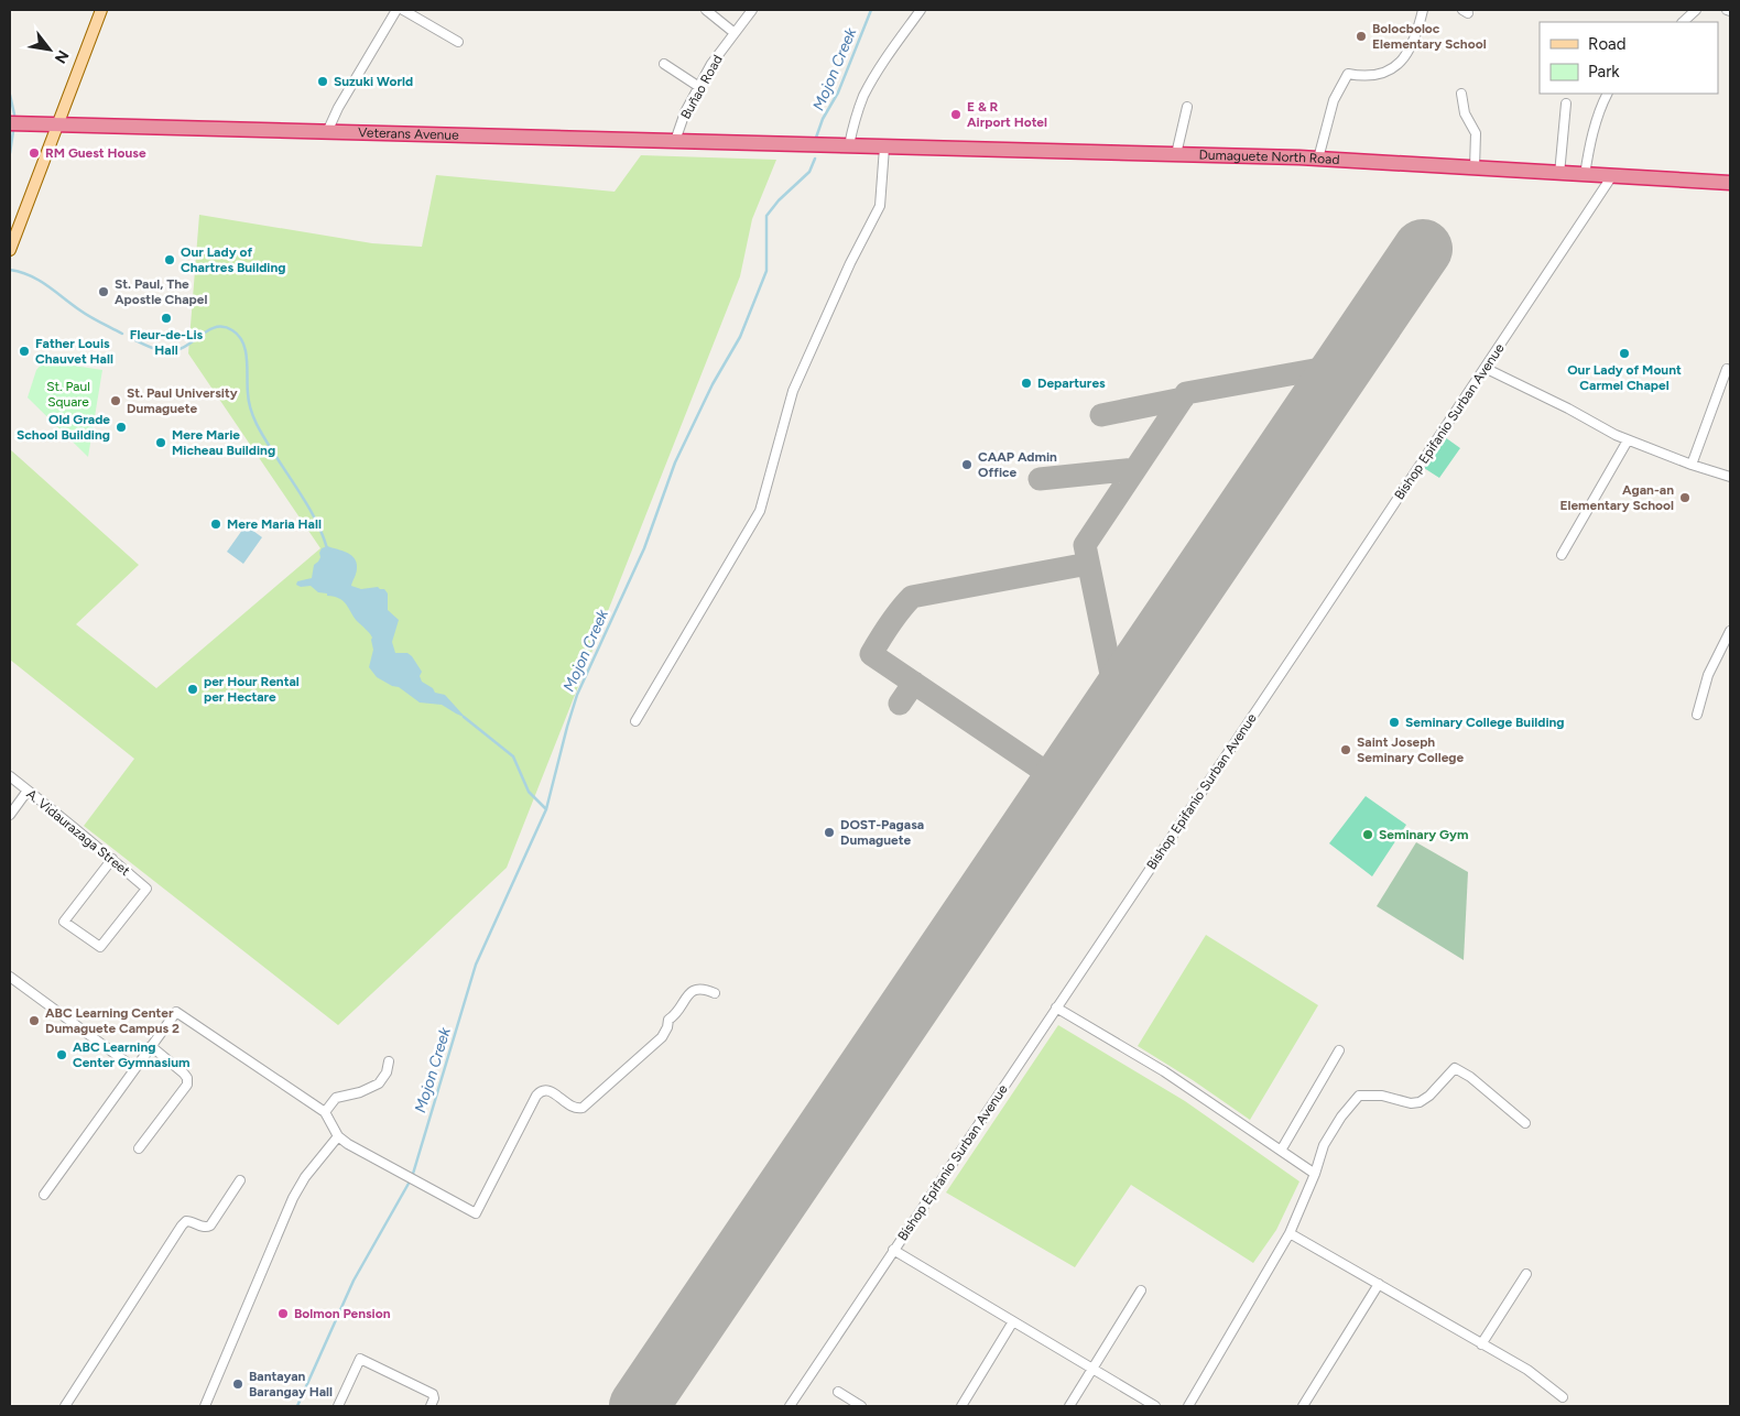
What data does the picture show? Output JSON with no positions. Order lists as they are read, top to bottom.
{
  "streets": {
    "highway": ["Veterans Avenue", "Dumaguete North Road"],
    "street": ["Buñao Road", "Bishop Epifanio Surban Avenue", "A. Vidaurazaga Street"]
  },
  "crossings": [
    ["Buñao Road", "Veterans Avenue"],
    ["Veterans Avenue", "Dumaguete North Road"],
    ["Dumaguete North Road", "Bishop Epifanio Surban Avenue"]
  ],
  "water": ["Mojon Creek"],
  "parks": ["St. Paul Square"],
  "places": [
    "Bolocboloc Elementary School",
    "Suzuki World",
    "E & R Airport Hotel",
    "RM Guest House",
    "Our Lady of Chartres Building",
    "St. Paul, The Apostle Chapel",
    "Fleur-de-Lis Hall",
    "Father Louis Chauvet Hall",
    "Our Lady of Mount Carmel Chapel",
    "Departures",
    "St. Paul University Dumaguete",
    "Old Grade School Building",
    "Mere Marie Micheau Building",
    "CAAP Admin Office",
    "Agan-an Elementary School",
    "Mere Maria Hall",
    "per Hour Rental per Hectare",
    "Seminary College Building",
    "Saint Joseph Seminary College",
    "DOST-Pagasa Dumaguete",
    "Seminary Gym",
    "ABC Learning Center Dumaguete Campus 2",
    "ABC Learning Center Gymnasium",
    "Bolmon Pension",
    "Bantayan Barangay Hall"
  ],
  "legend": ["Road", "Park"],
  "north": "bottom right"
}
